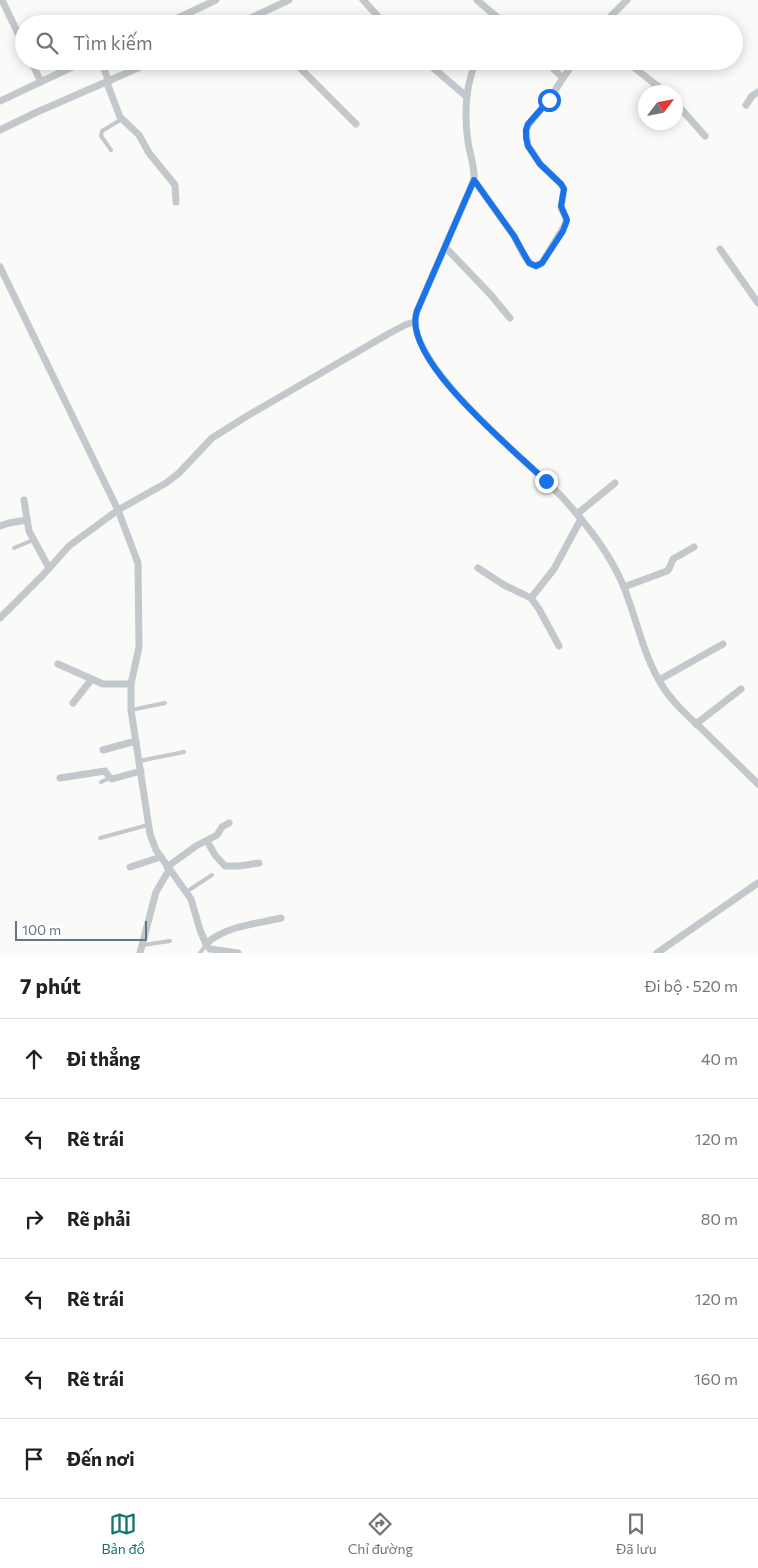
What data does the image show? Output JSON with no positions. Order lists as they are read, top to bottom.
{
  "scale_bar": "100 m",
  "north": "top right",
  "page": {
    "search": "Tìm kiếm",
    "scale": "100 m",
    "heading": ["7 phút", "Đi bộ · 520 m"],
    "list": [
      ["Đi thẳng", "40 m"],
      ["Rẽ trái", "120 m"],
      ["Rẽ phải", "80 m"],
      ["Rẽ trái", "120 m"],
      ["Rẽ trái", "160 m"],
      "Đến nơi"
    ],
    "nav": ["Bản đồ", "Chỉ đường", "Đã lưu"]
  }
}
